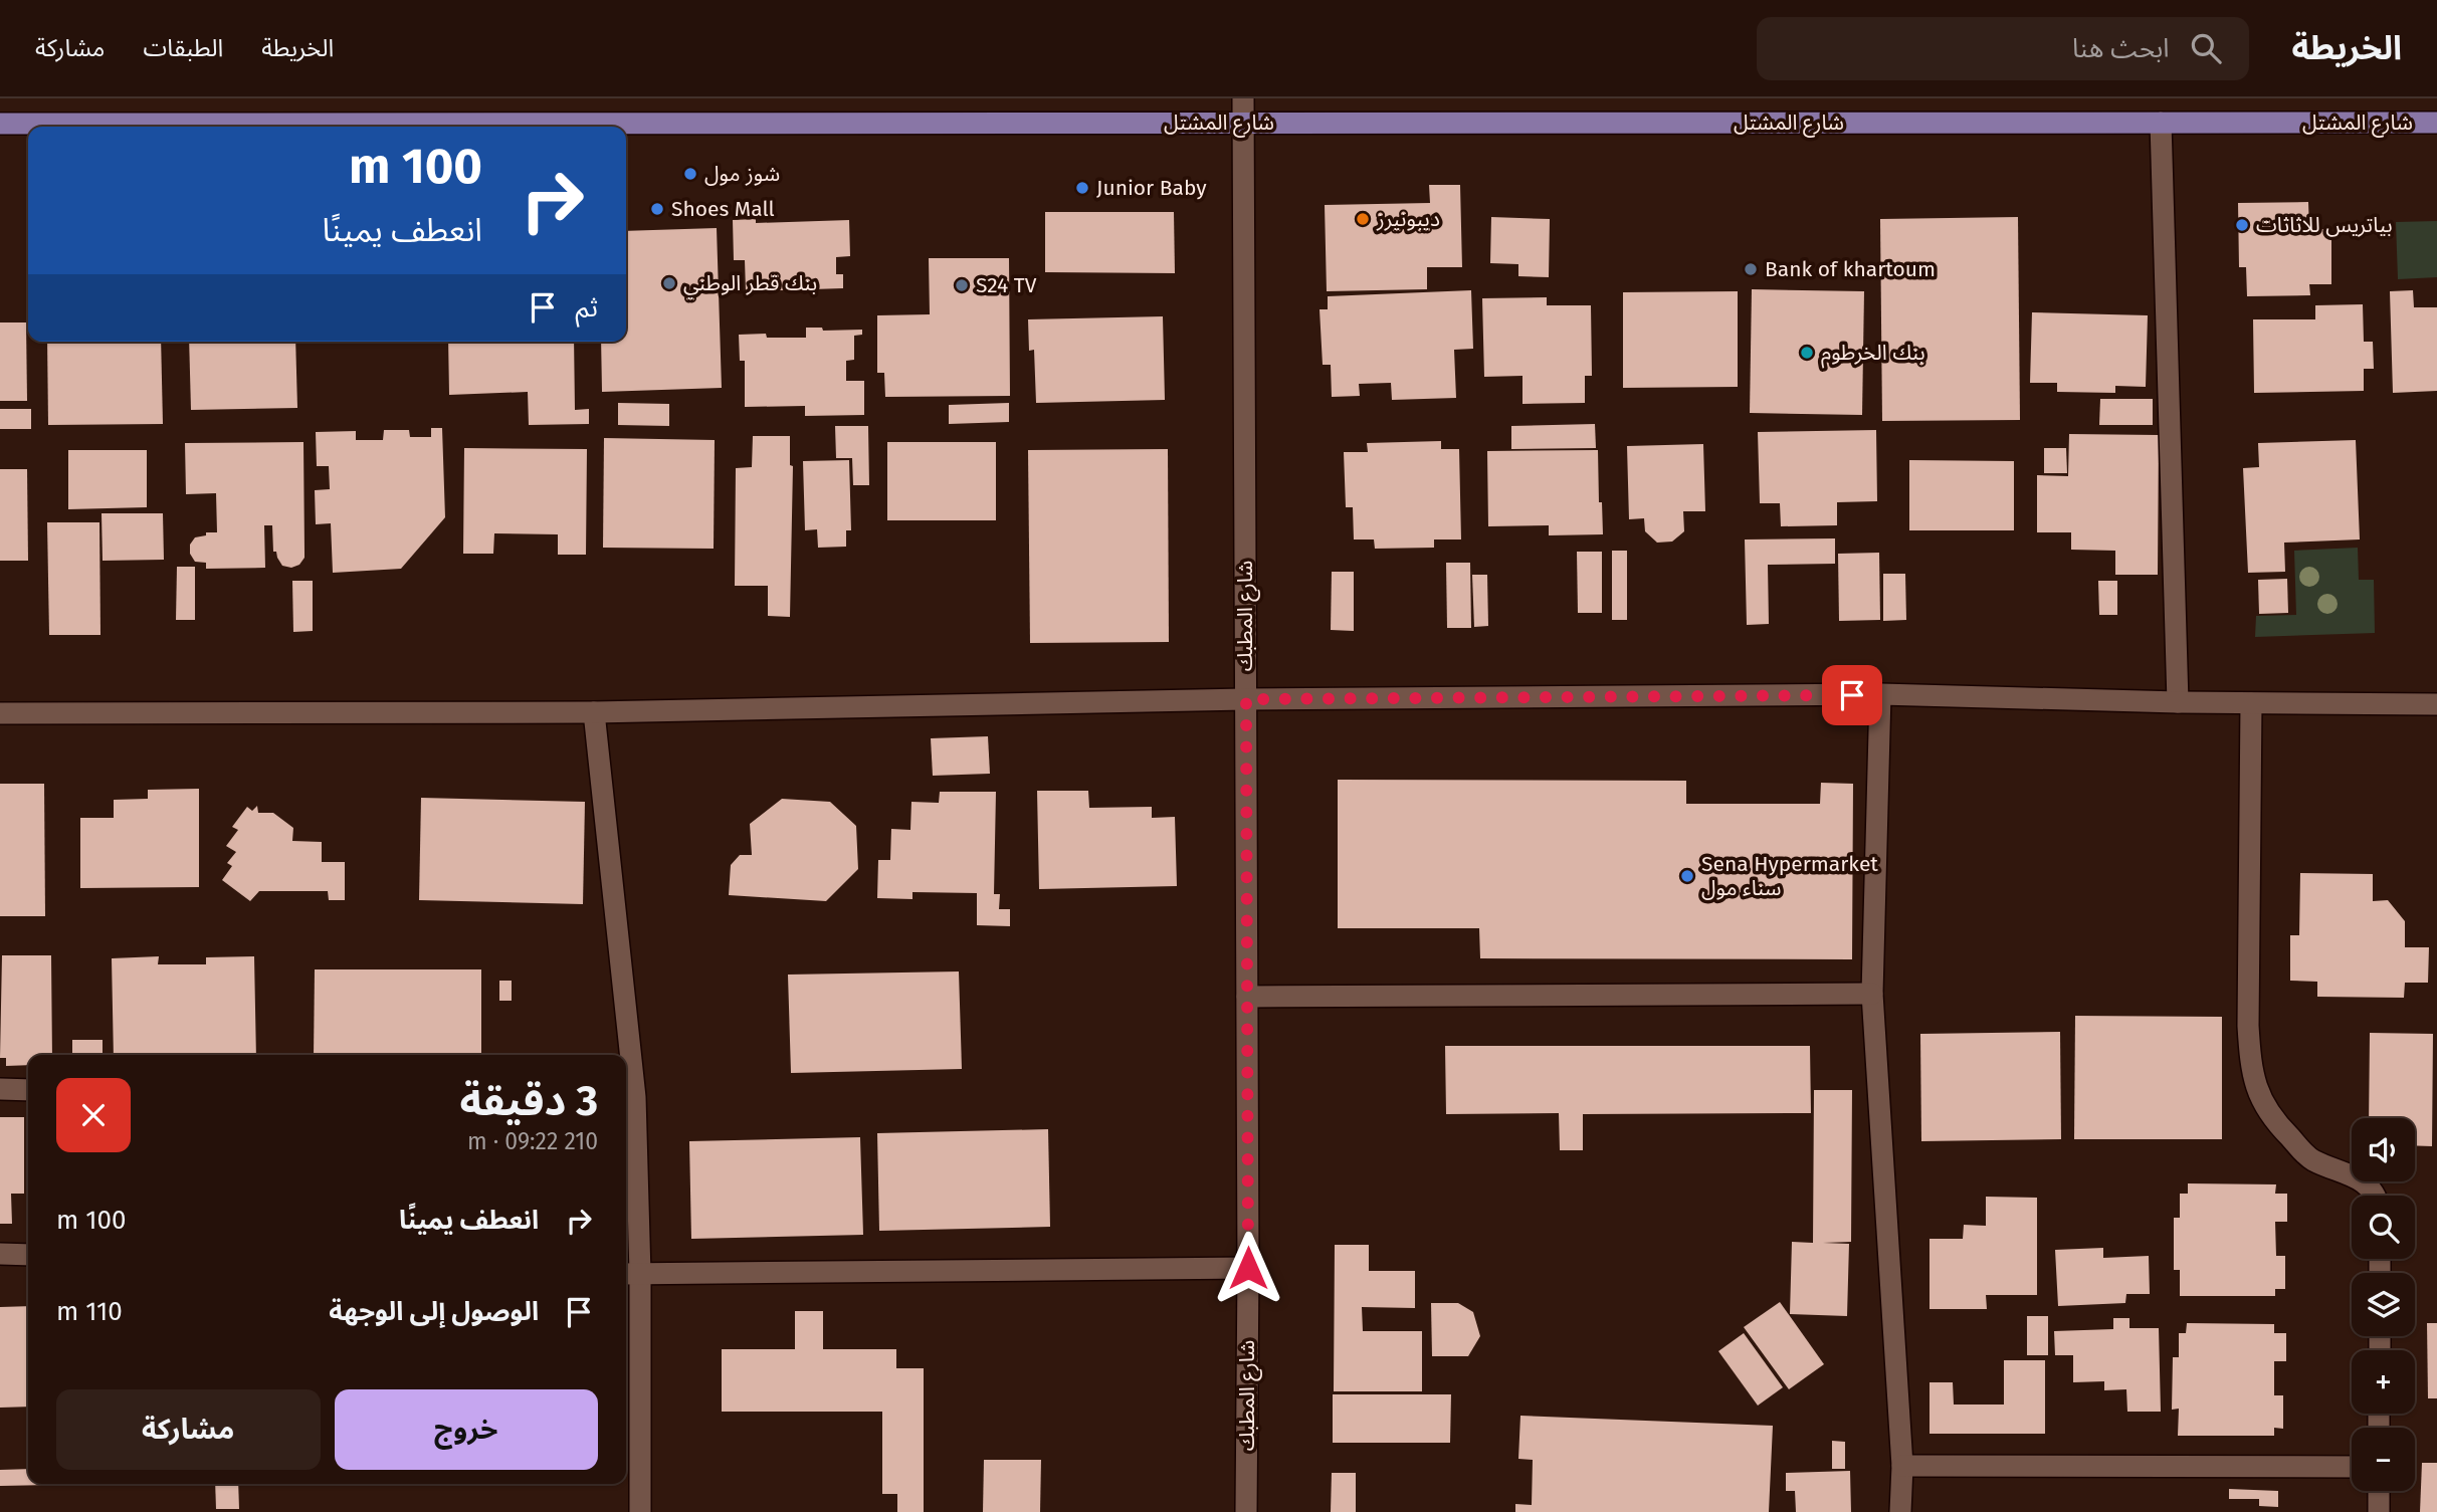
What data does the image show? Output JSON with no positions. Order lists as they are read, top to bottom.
{
  "streets": {
    "main road": ["شارع المشتل"],
    "street": ["شارع المطبك"]
  },
  "crossings": [
    ["شارع المشتل", "شارع المطبك"]
  ],
  "places": [
    "شوز مول",
    "Junior Baby",
    "Shoes Mall",
    "ديبونيرز",
    "بياتريس للاثاثات",
    "Bank of khartoum",
    "بنك قطر الوطني",
    "S24 TV",
    "بنك الخرطوم",
    "Sena Hypermarket سناء مول"
  ],
  "page": {
    "header": "الخريطة",
    "search": "ابحث هنا",
    "nav": ["الخريطة", "الطبقات", "مشاركة"],
    "turn": ["100 m", "انعطف يمينًا"],
    "then": "ثم",
    "heading": ["3 دقيقة", "210 m · 09:22"],
    "map_buttons": ["+", "−"],
    "list": [
      {
        "name": "انعطف يمينًا",
        "value": "100 m"
      },
      {
        "name": "الوصول إلى الوجهة",
        "value": "110 m"
      }
    ],
    "buttons": ["خروج", "مشاركة"]
  }
}
